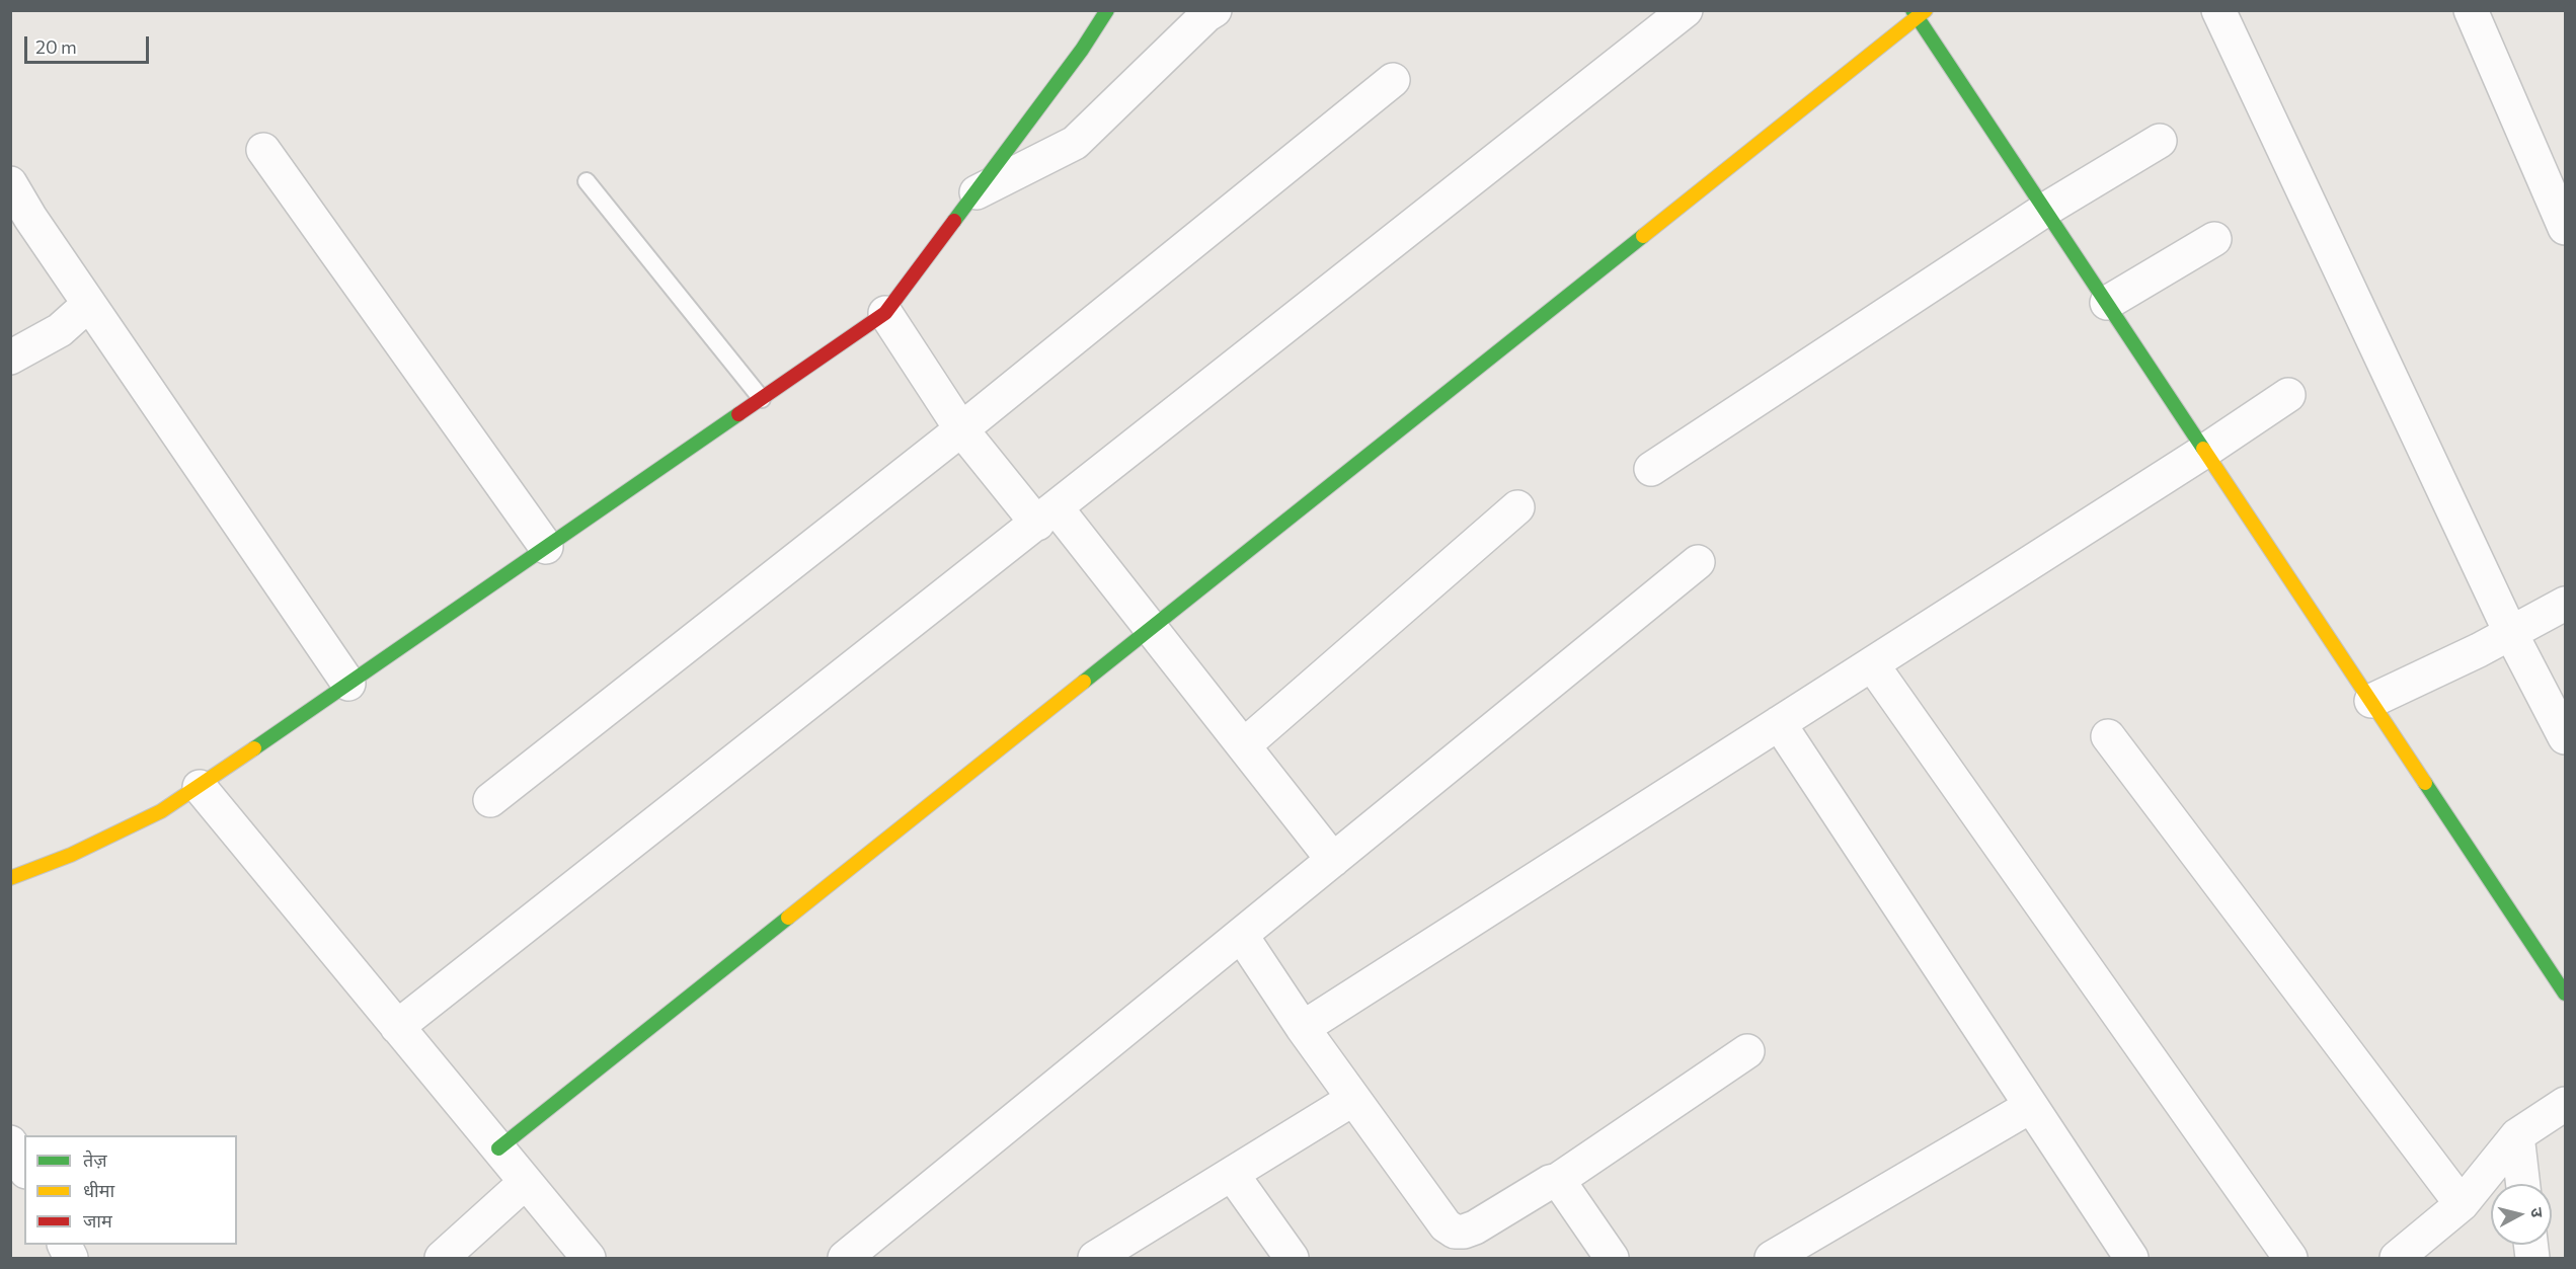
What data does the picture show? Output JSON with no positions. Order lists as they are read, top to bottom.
{
  "legend": ["तेज़", "धीमा", "जाम"],
  "scale_bar": "20 m",
  "north": "right"
}
